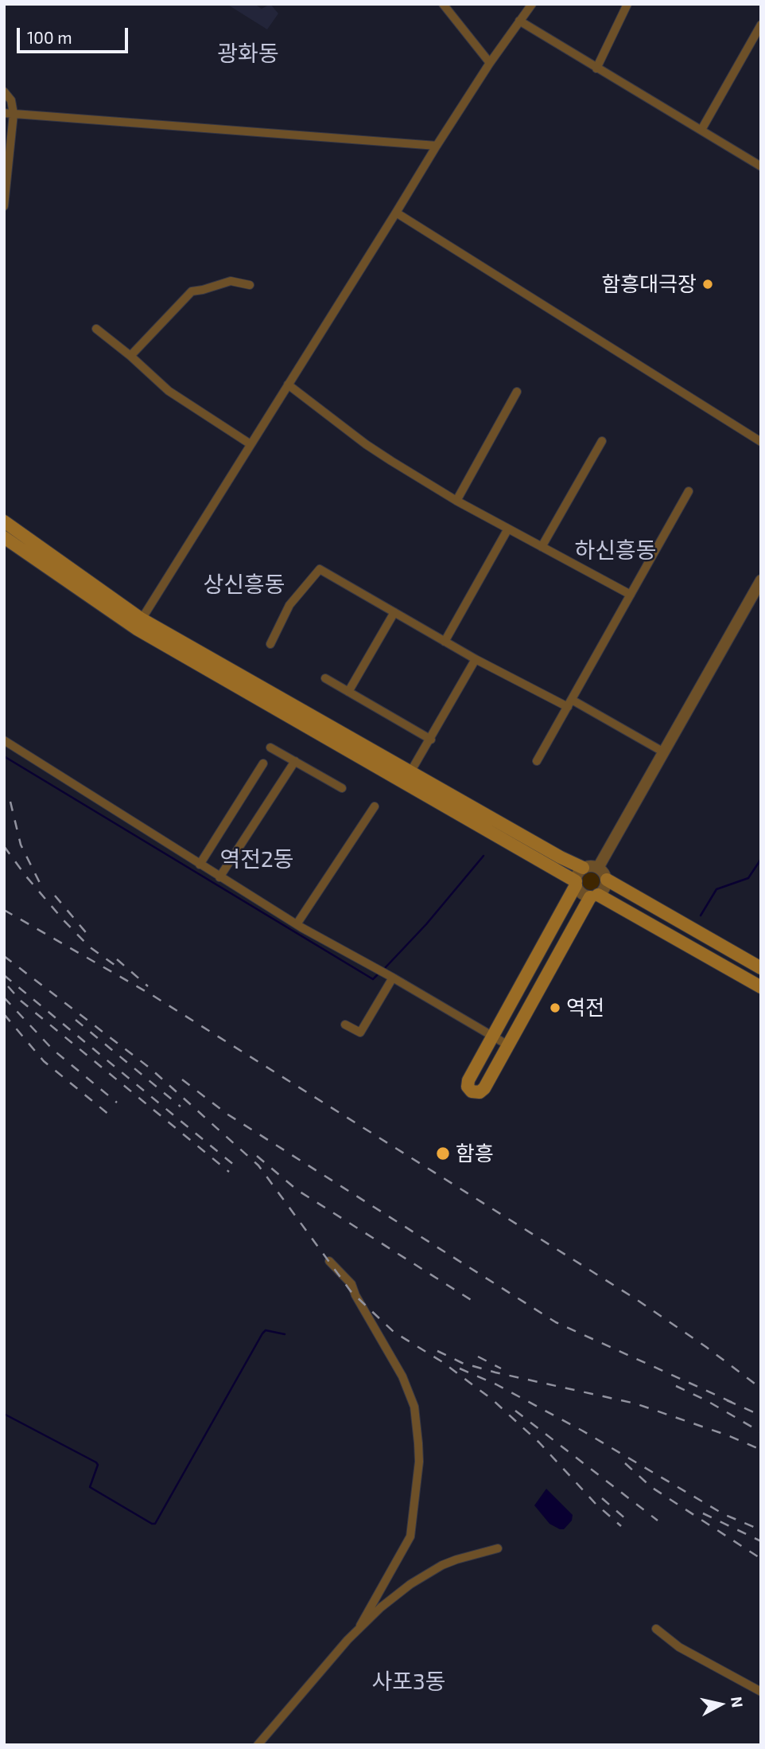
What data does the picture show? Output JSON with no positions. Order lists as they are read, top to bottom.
{
  "districts": [
    "광화동",
    "하신흥동",
    "상신흥동",
    "역전2동",
    "사포3동"
  ],
  "places": ["함흥대극장", "역전", "함흥"],
  "scale_bar": "100 m",
  "north": "right"
}
